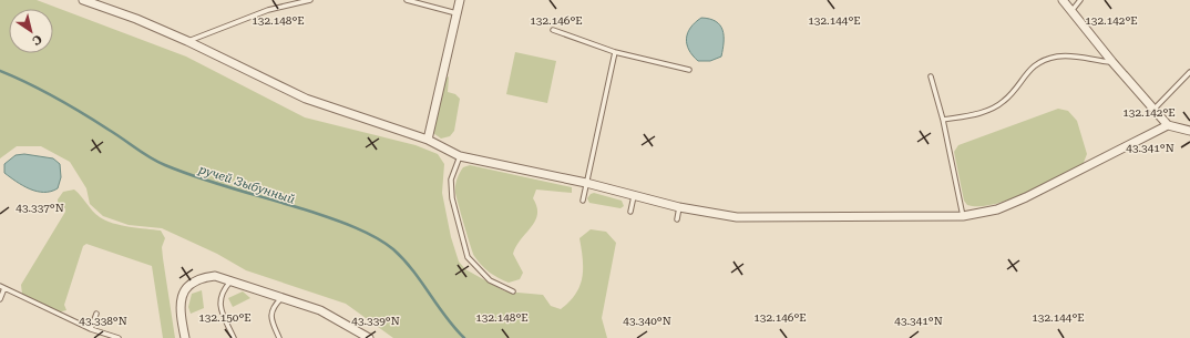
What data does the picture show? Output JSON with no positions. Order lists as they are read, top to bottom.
{
  "water": ["ручей Зыбунный"],
  "north": "bottom right",
  "coordinates": [
    "132.148°E",
    "132.146°E",
    "132.144°E",
    "132.142°E",
    "43.341°N",
    "43.337°N",
    "132.150°E",
    "43.338°N",
    "43.339°N",
    "43.340°N"
  ]
}
